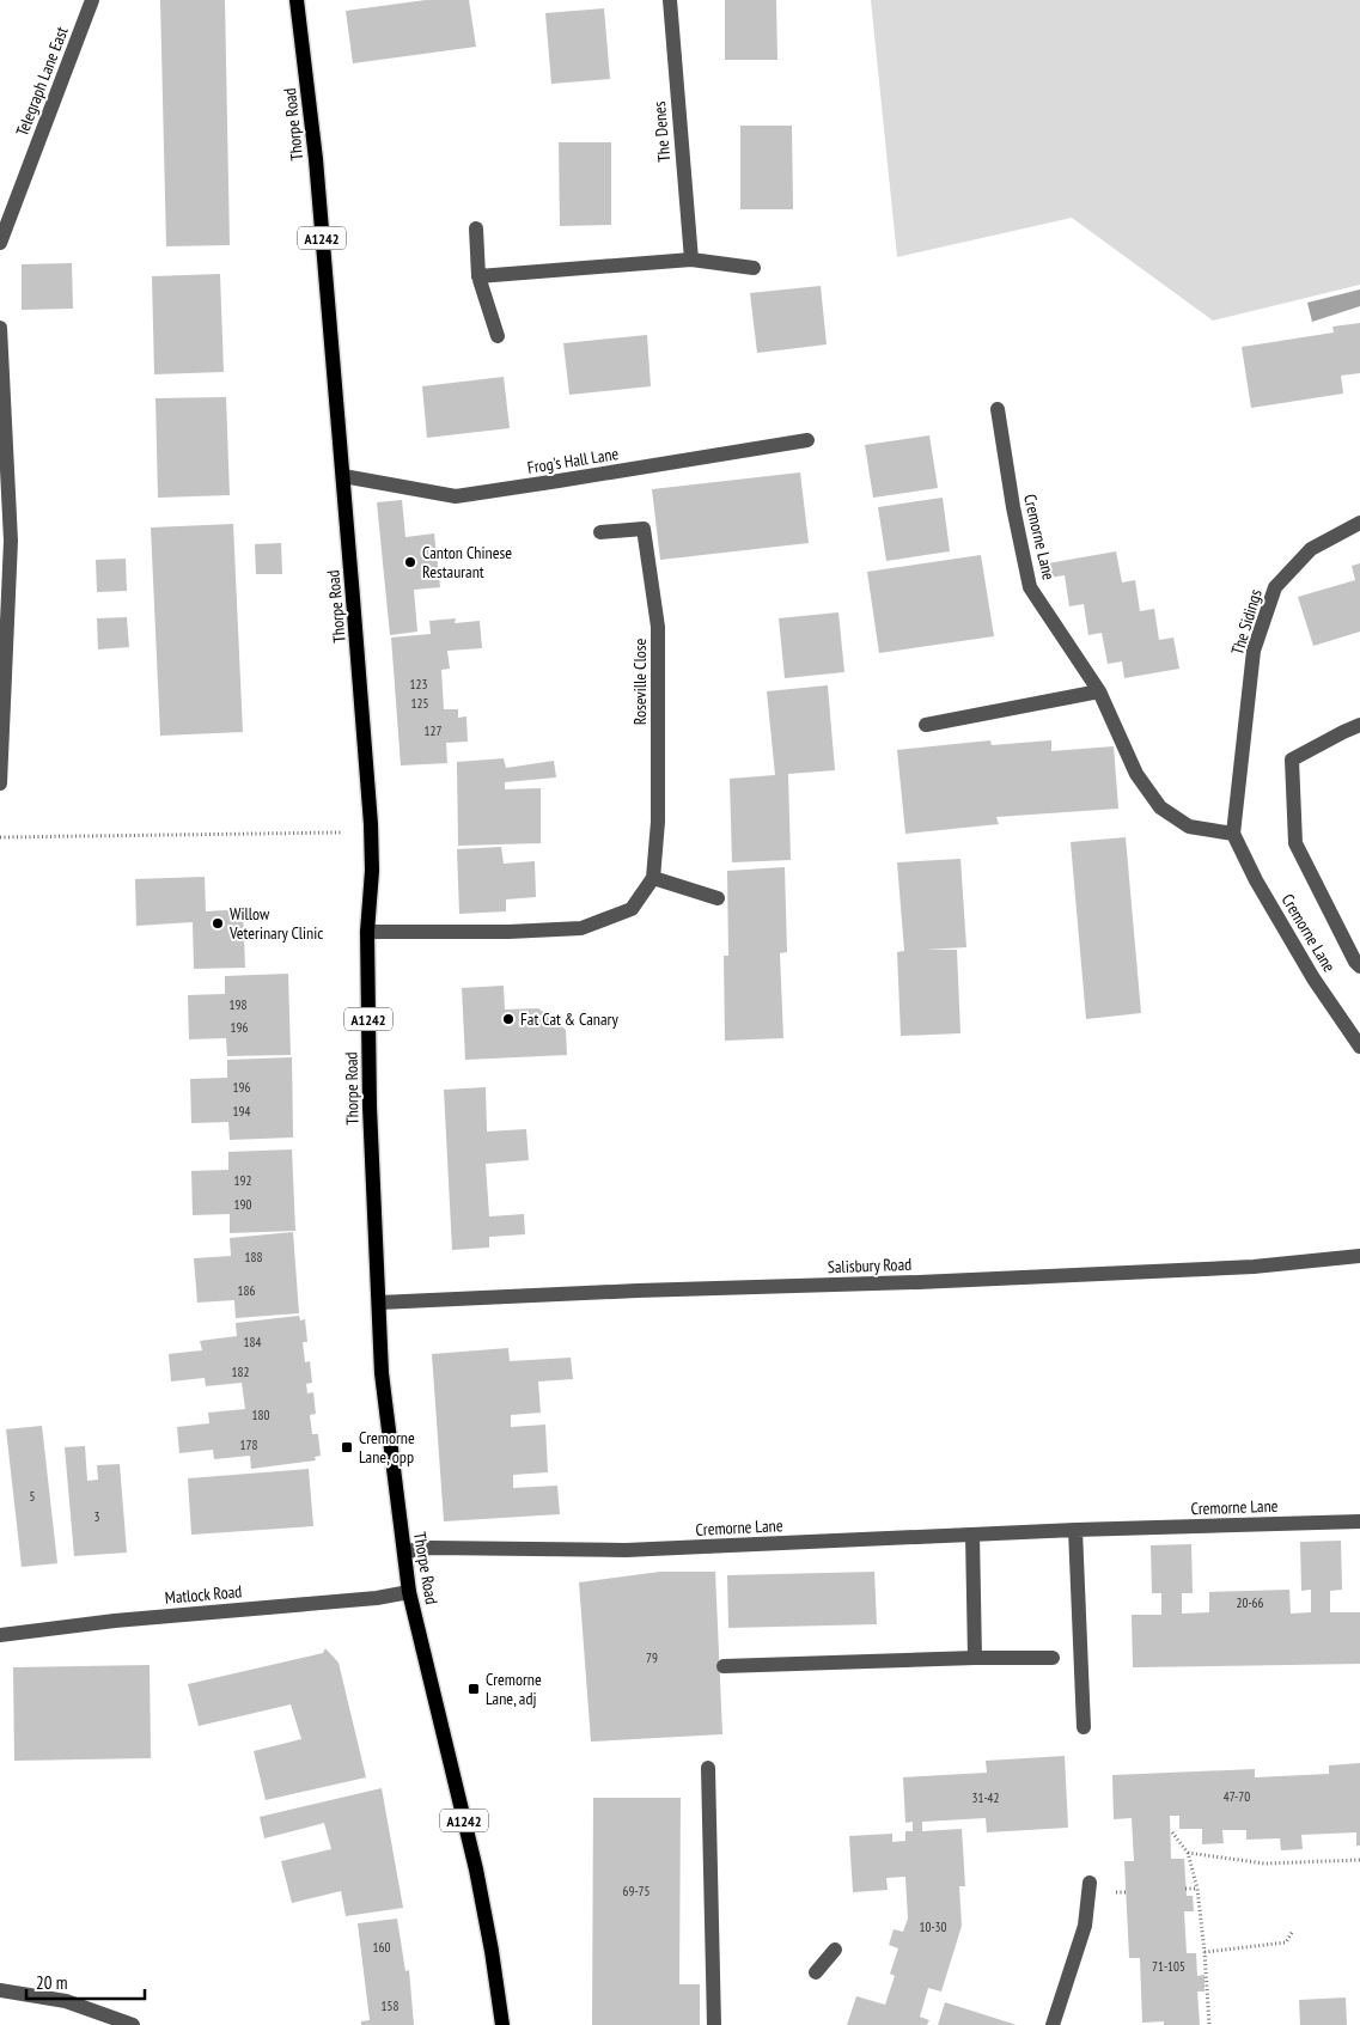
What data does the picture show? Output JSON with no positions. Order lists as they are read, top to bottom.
{
  "streets": {
    "main road": ["Thorpe Road", "A1242"],
    "street": [
      "Telegraph Lane East",
      "The Denes",
      "Frog's Hall Lane",
      "Cremorne Lane",
      "The Sidings",
      "Roseville Close",
      "Salisbury Road",
      "Matlock Road"
    ]
  },
  "crossings": [
    ["Thorpe Road", "Frog's Hall Lane"],
    ["Thorpe Road", "Cremorne Lane"],
    ["Thorpe Road", "Roseville Close"],
    ["Thorpe Road", "Salisbury Road"],
    ["Thorpe Road", "Matlock Road"],
    ["Cremorne Lane", "The Sidings"]
  ],
  "places": {
    "other": ["Canton Chinese Restaurant", "Willow Veterinary Clinic", "Fat Cat & Canary"],
    "transit": ["Cremorne Lane, opp", "Cremorne Lane, adj"]
  },
  "house_numbers": [
    "123",
    "125",
    "127",
    "198",
    "196",
    "196",
    "194",
    "192",
    "190",
    "188",
    "186",
    "184",
    "182",
    "180",
    "178",
    "5",
    "3",
    "20-66",
    "79",
    "47-70",
    "31-42",
    "69-75",
    "10-30",
    "160",
    "71-105",
    "158"
  ],
  "scale_bar": "20 m"
}
